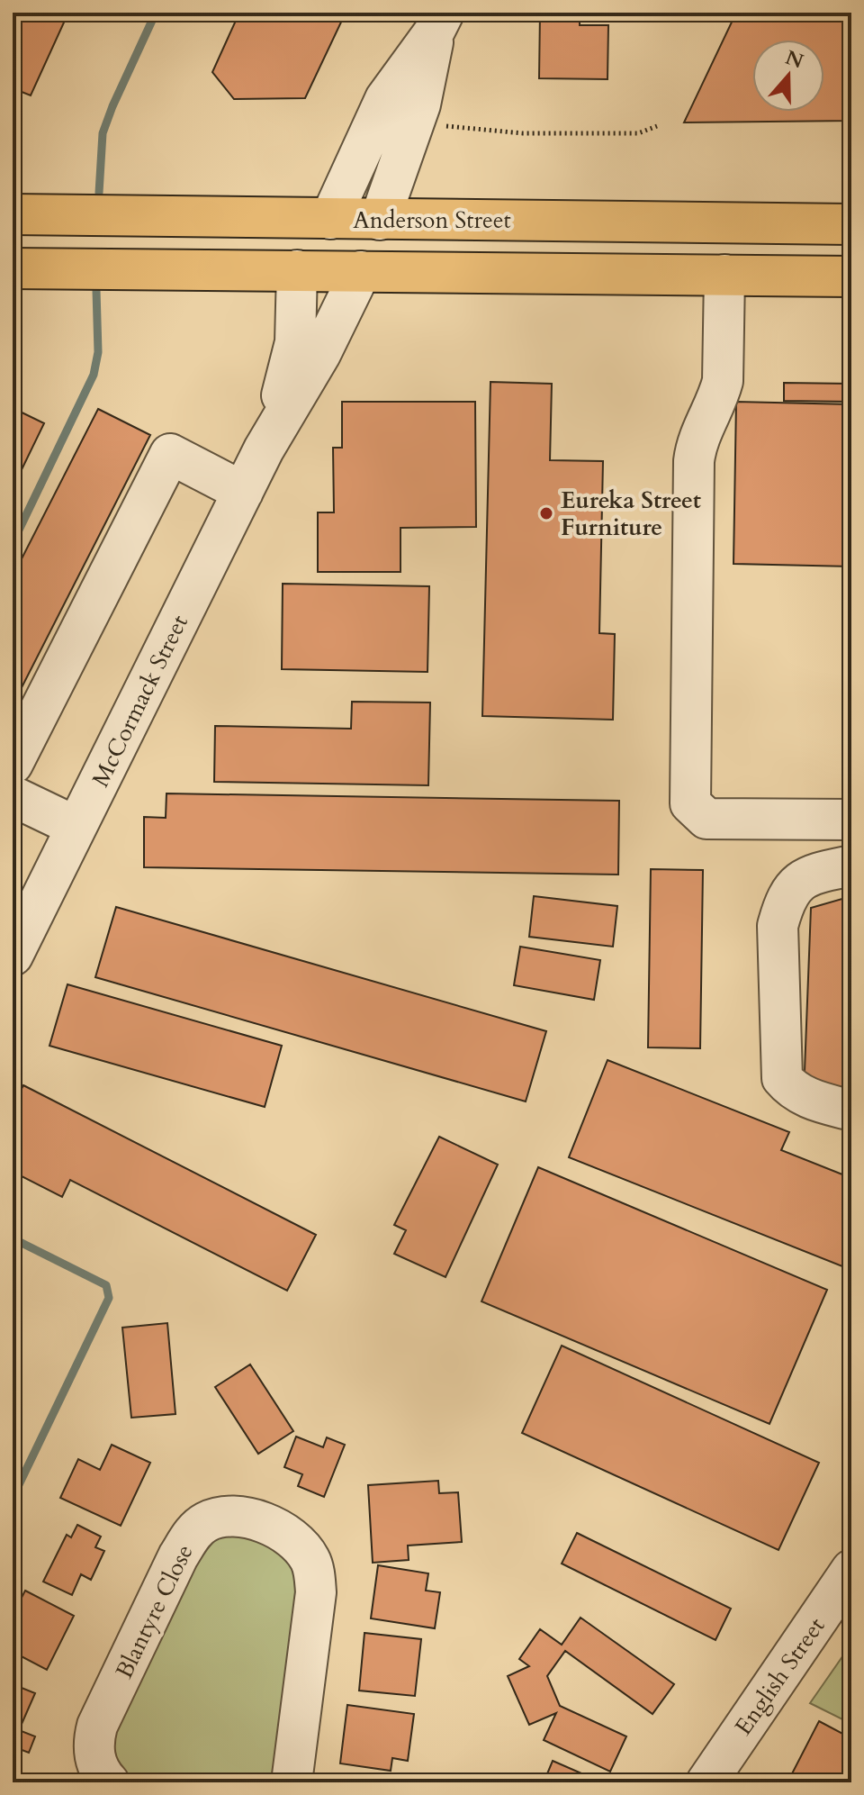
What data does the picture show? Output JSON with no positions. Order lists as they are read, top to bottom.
{
  "streets": {
    "main road": ["Anderson Street", "McCormack Street"],
    "street": ["Blantyre Close", "English Street"]
  },
  "crossings": [
    ["Anderson Street", "McCormack Street"]
  ],
  "places": ["Eureka Street Furniture"],
  "north": "top"
}
